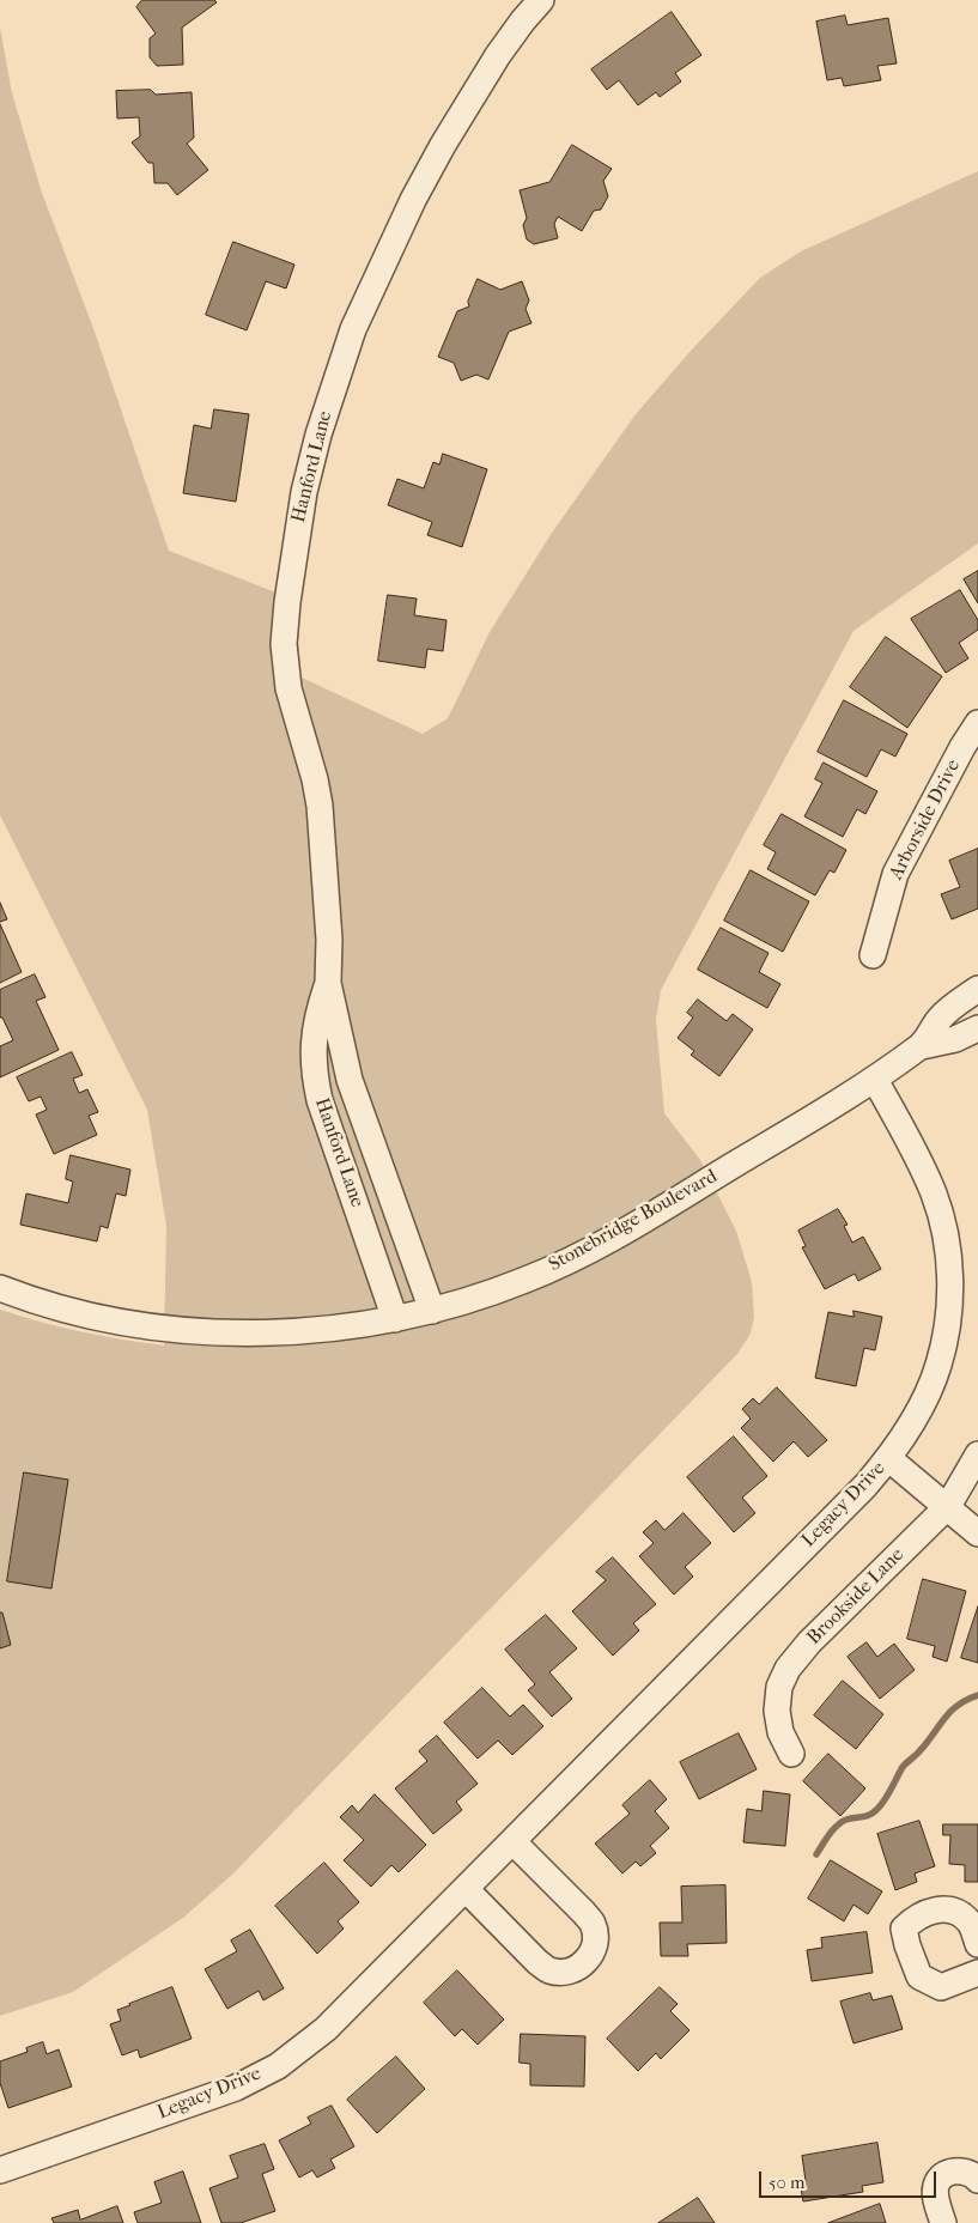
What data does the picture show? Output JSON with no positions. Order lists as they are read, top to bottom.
{
  "streets": {
    "street": [
      "Hanford Lane",
      "Arborside Drive",
      "Stonebridge Boulevard",
      "Legacy Drive",
      "Brookside Lane"
    ]
  },
  "crossings": [
    ["Hanford Lane", "Stonebridge Boulevard"],
    ["Stonebridge Boulevard", "Legacy Drive"]
  ],
  "scale_bar": "50 m"
}
